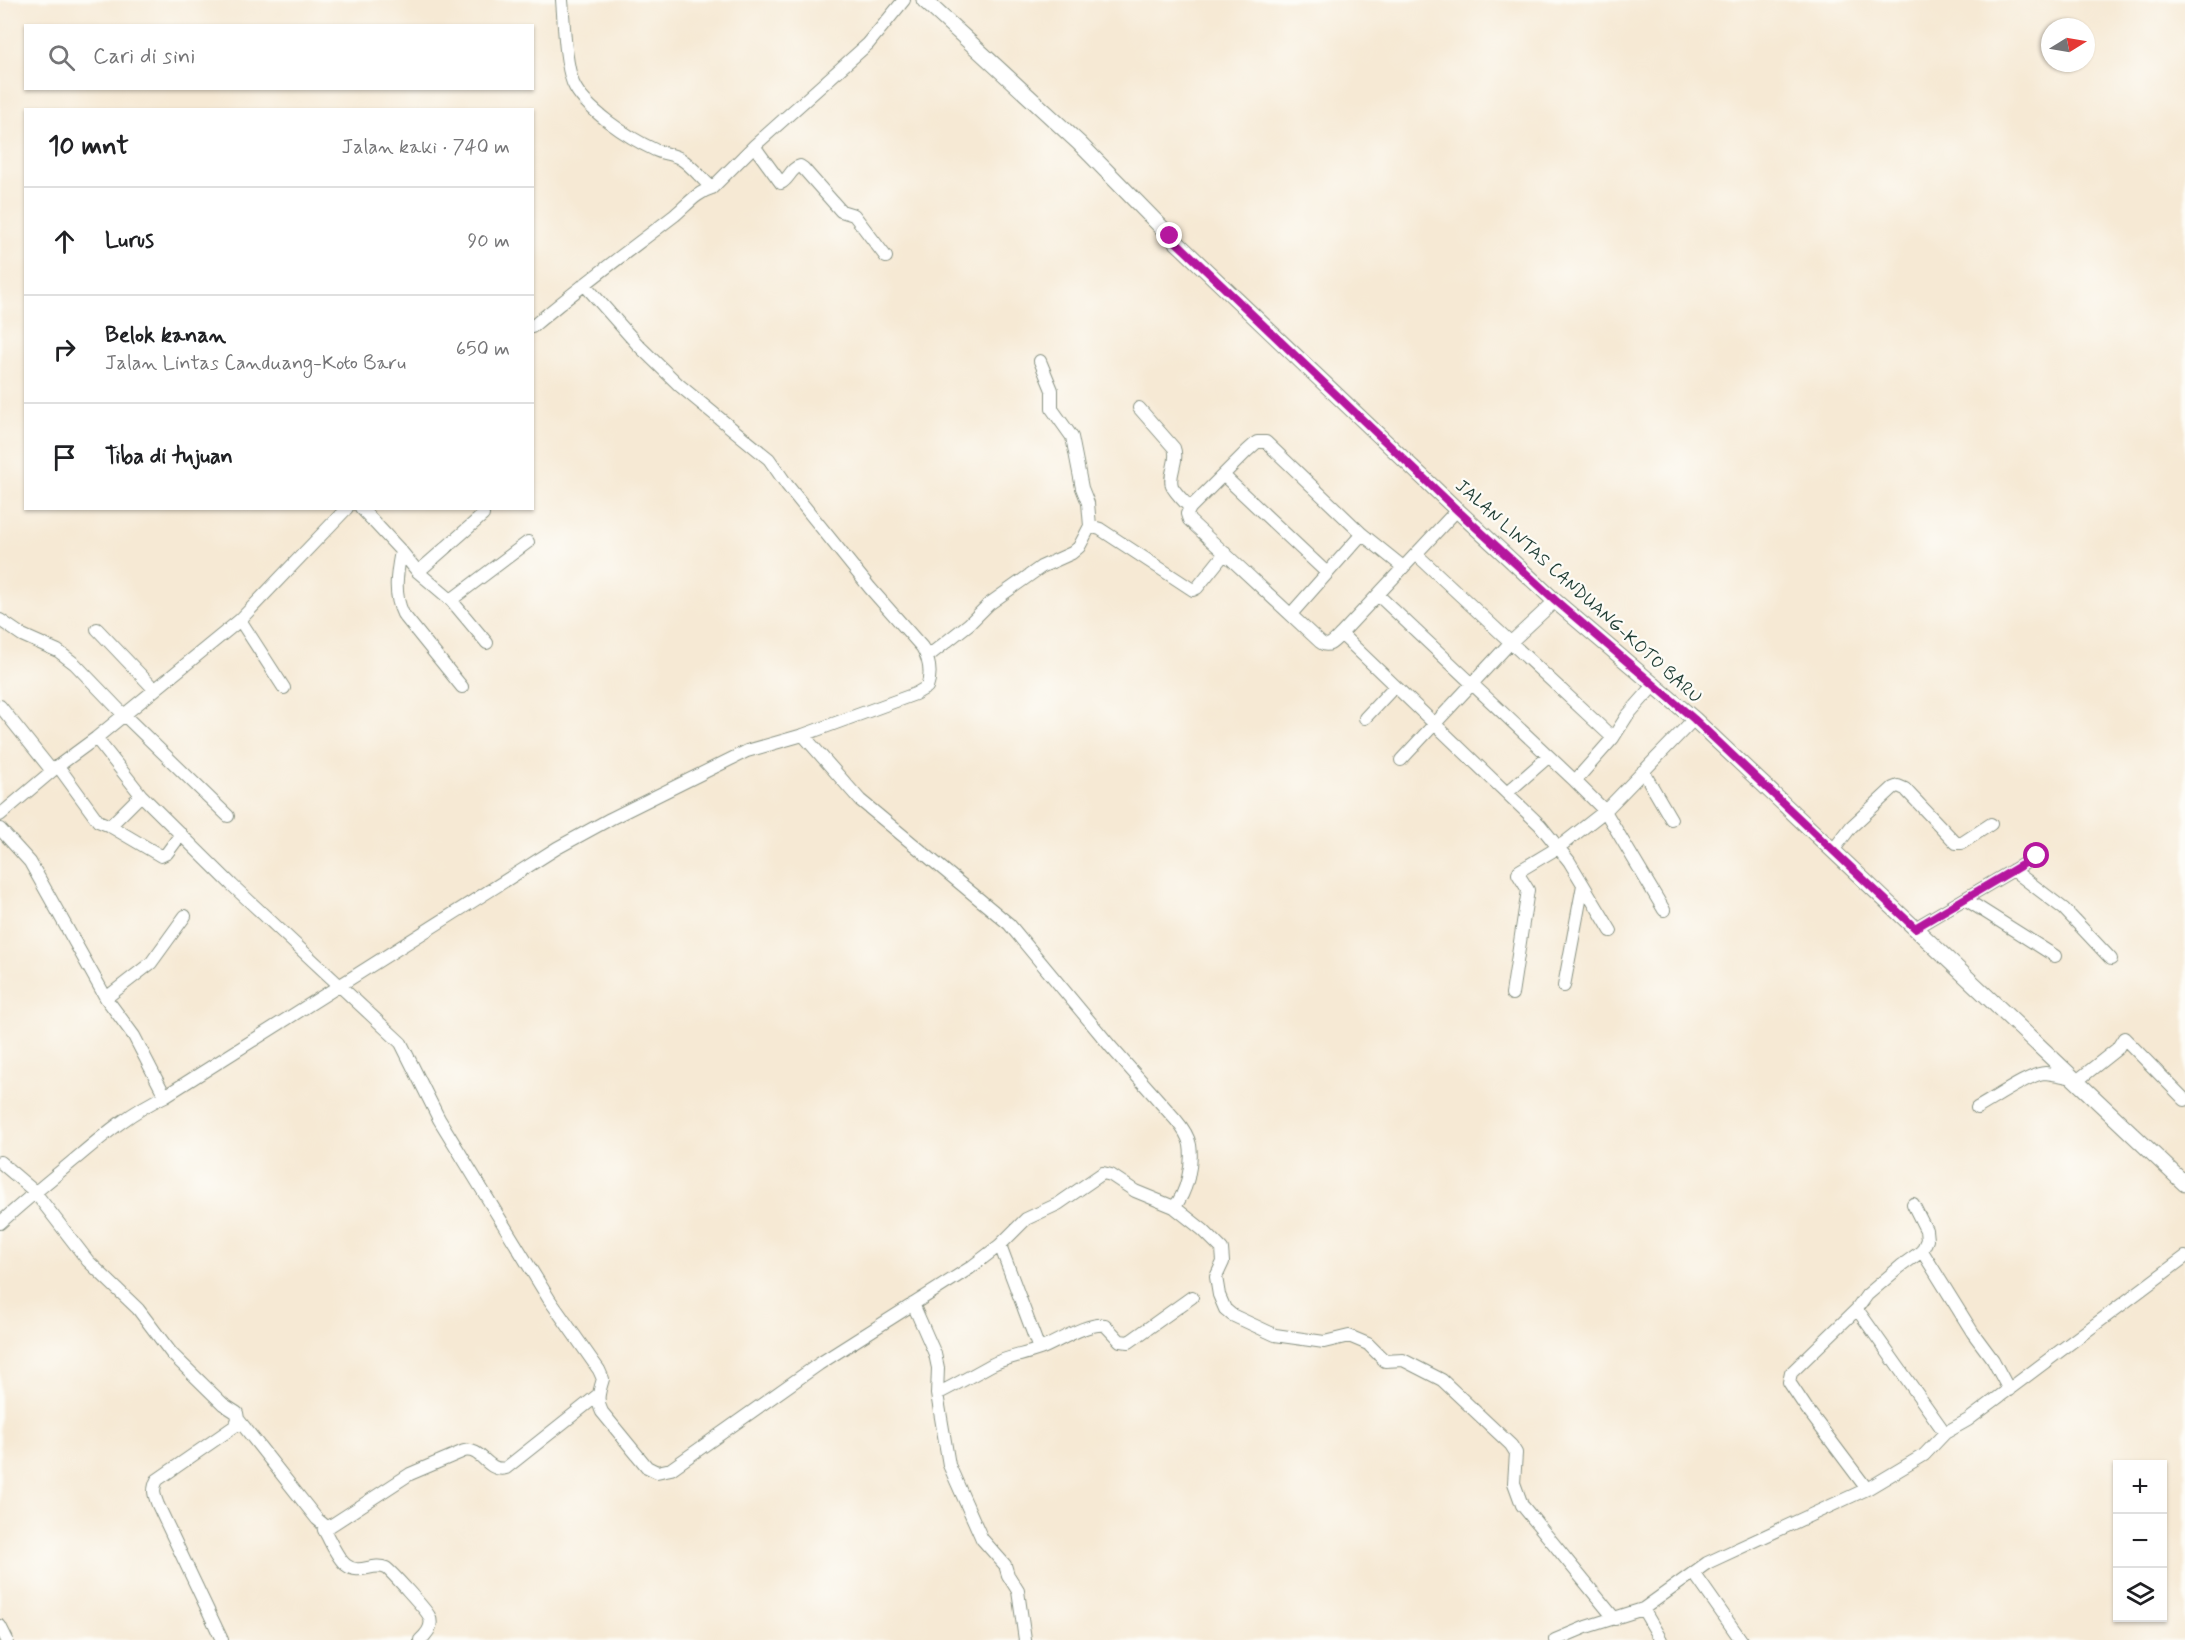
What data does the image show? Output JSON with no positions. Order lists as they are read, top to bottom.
{
  "streets": {
    "main road": ["JALAN LINTAS CANDUANG-KOTO BARU"]
  },
  "north": "right",
  "page": {
    "search": "Cari di sini",
    "heading": ["10 mnt", "Jalan kaki · 740 m"],
    "list": [
      ["Lurus", "90 m"],
      ["Belok kanan", "Jalan Lintas Canduang-Koto Baru", "650 m"],
      "Tiba di tujuan"
    ],
    "map_buttons": ["+", "−"]
  }
}
